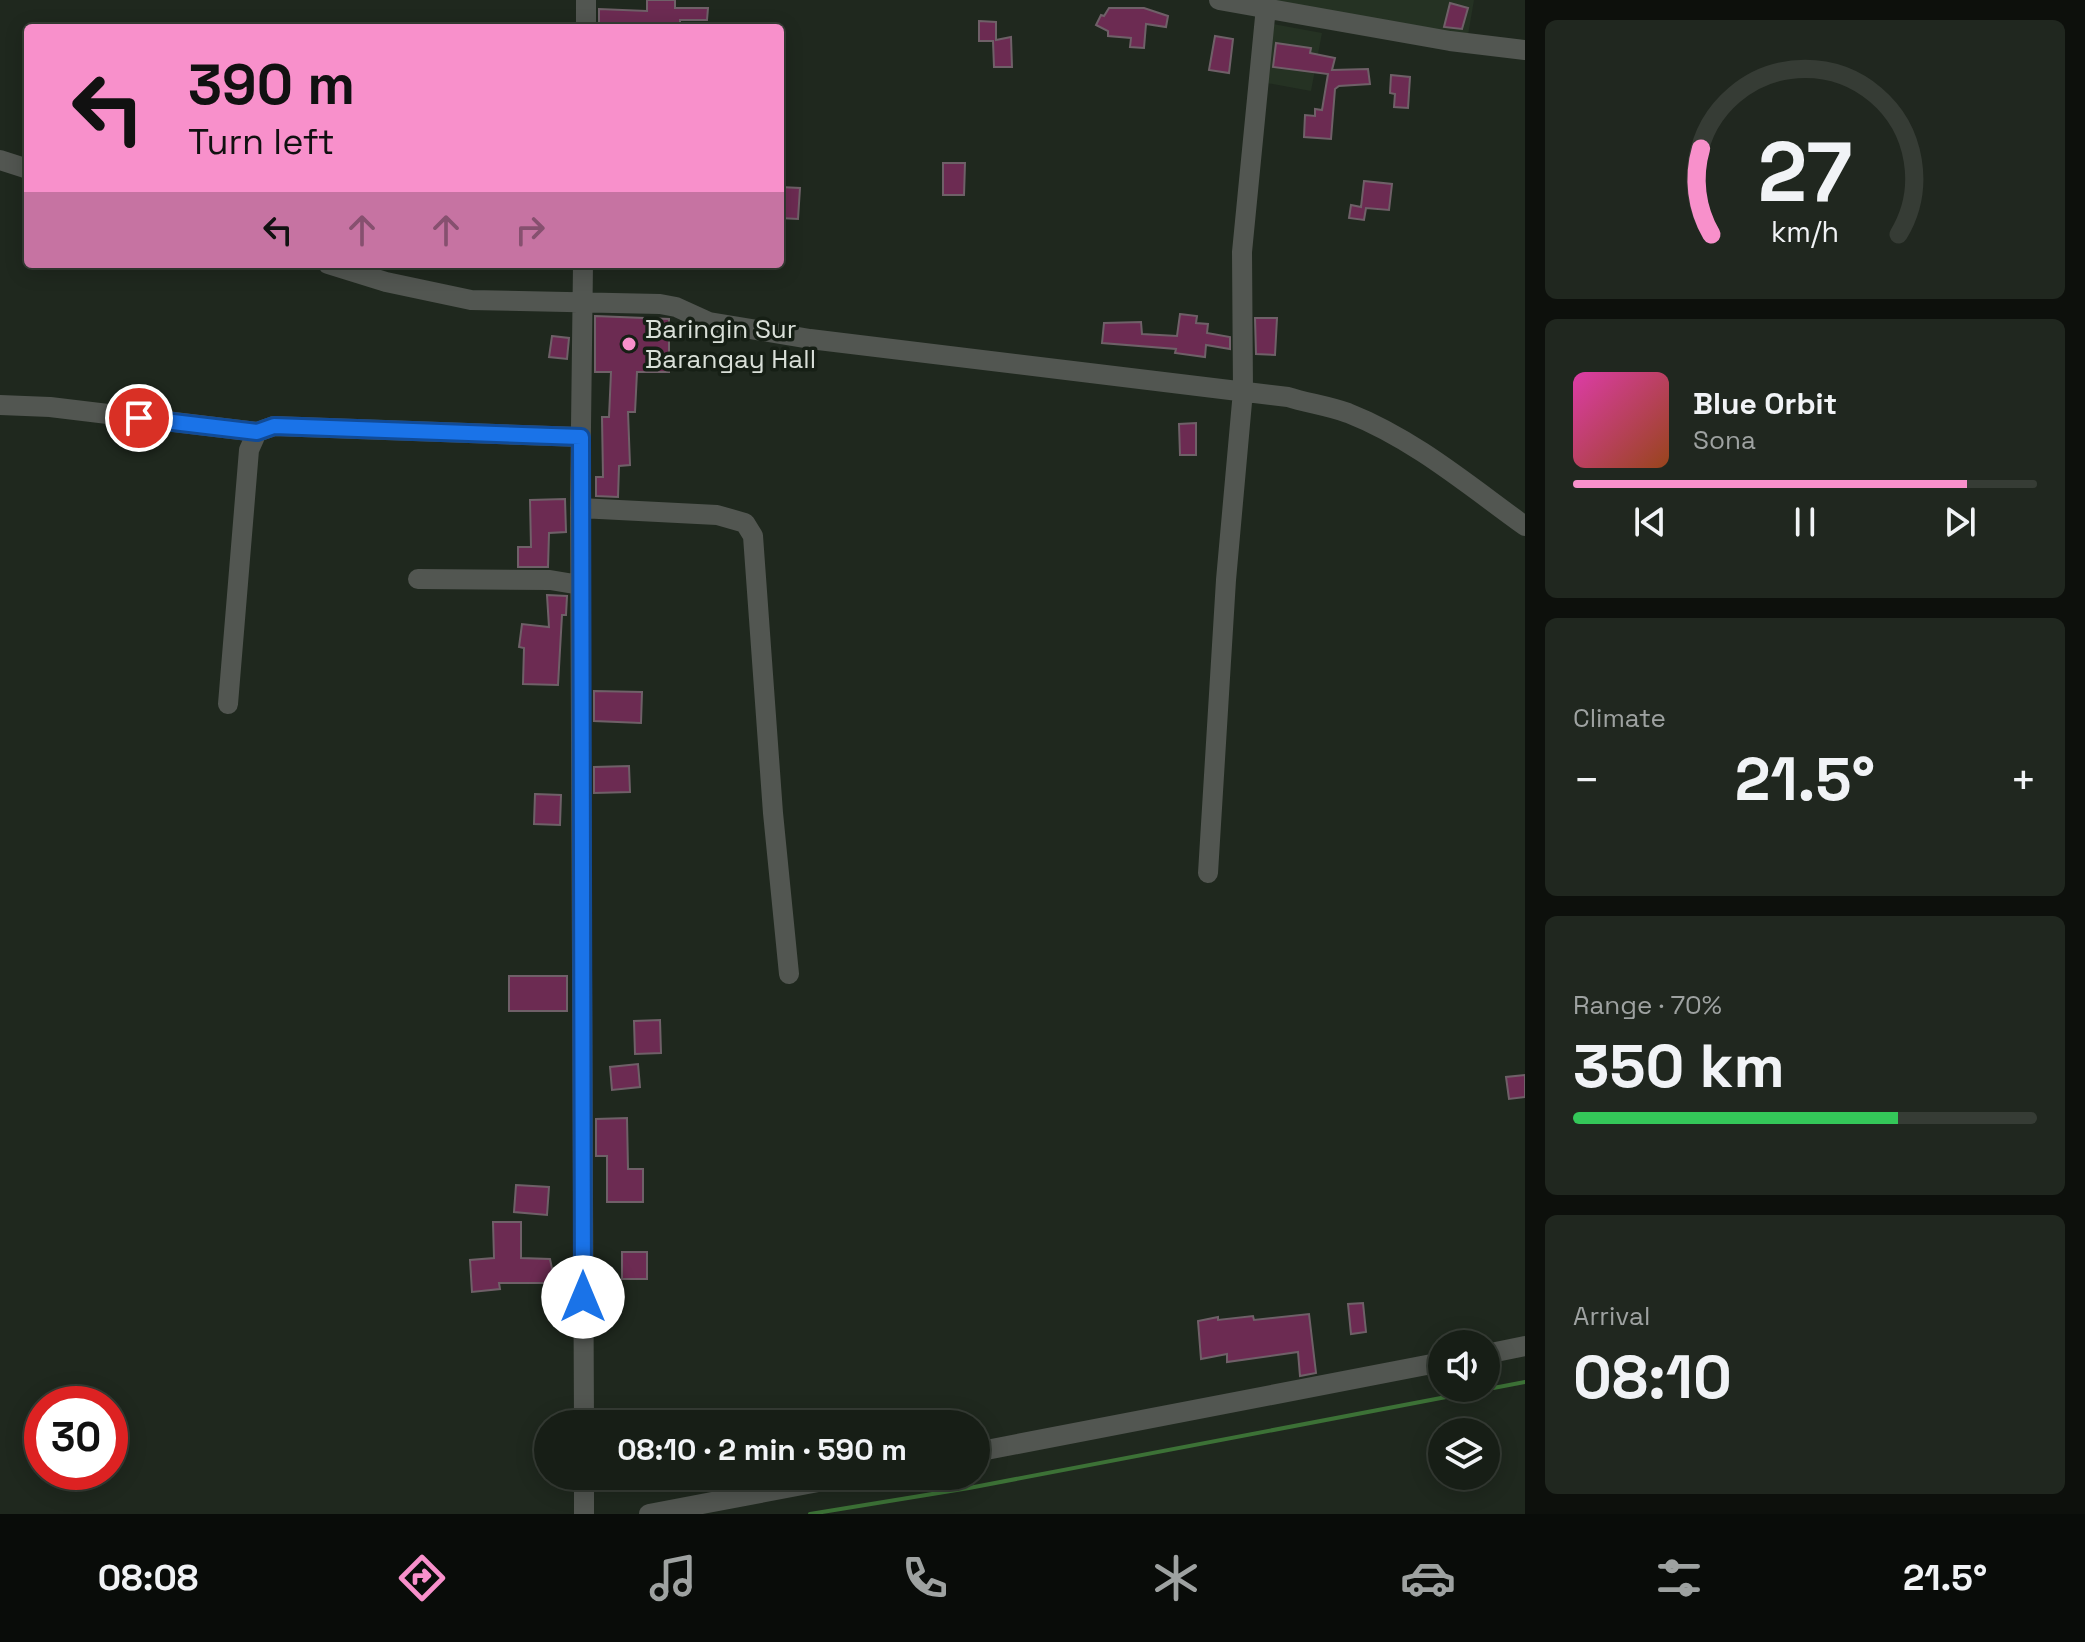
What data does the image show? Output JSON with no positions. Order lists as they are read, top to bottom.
{
  "places": ["Baringin Sur Barangay Hall"],
  "page": {
    "turn": ["390 m", "Turn left"],
    "song": ["Blue Orbit", "Sona"],
    "tile": [
      "Climate",
      ["Range · 70%", "350 km"],
      ["Arrival", "08:10"]
    ],
    "heat": ["−", "21.5°", "+"],
    "limit": "30",
    "trip": "08:10 · 2 min · 590 m",
    "tabs": ["08:08", "21.5°"],
    "gauge": ["27", "km/h"]
  }
}
